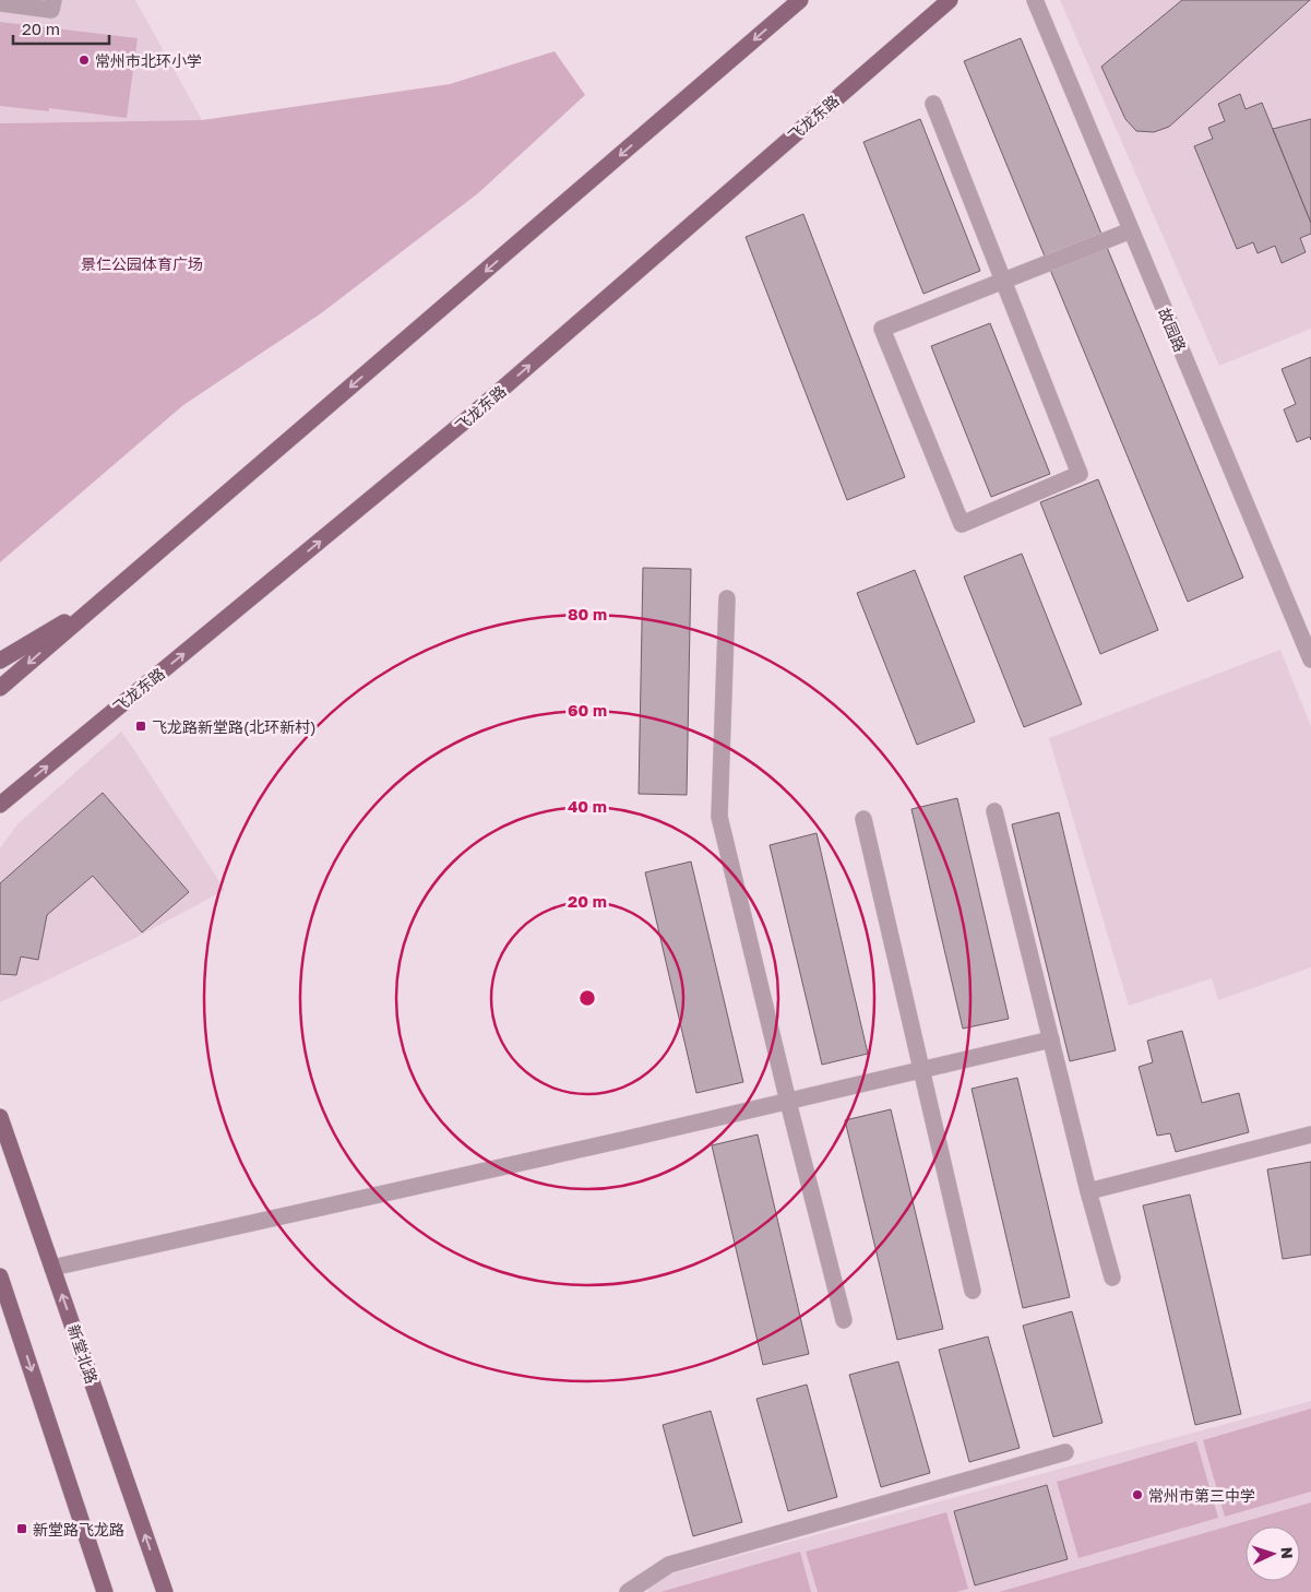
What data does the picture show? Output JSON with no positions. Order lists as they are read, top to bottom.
{
  "streets": {
    "main road": ["飞龙东路", "新堂北路"],
    "street": ["故园路"]
  },
  "parks": ["景仁公园体育广场"],
  "places": {
    "other": ["常州市北环小学", "常州市第三中学"],
    "transit": ["飞龙路新堂路(北环新村)", "新堂路飞龙路"]
  },
  "scale_bar": "20 m",
  "north": "right",
  "rings": [
    "80 m",
    "60 m",
    "40 m",
    "20 m"
  ]
}
